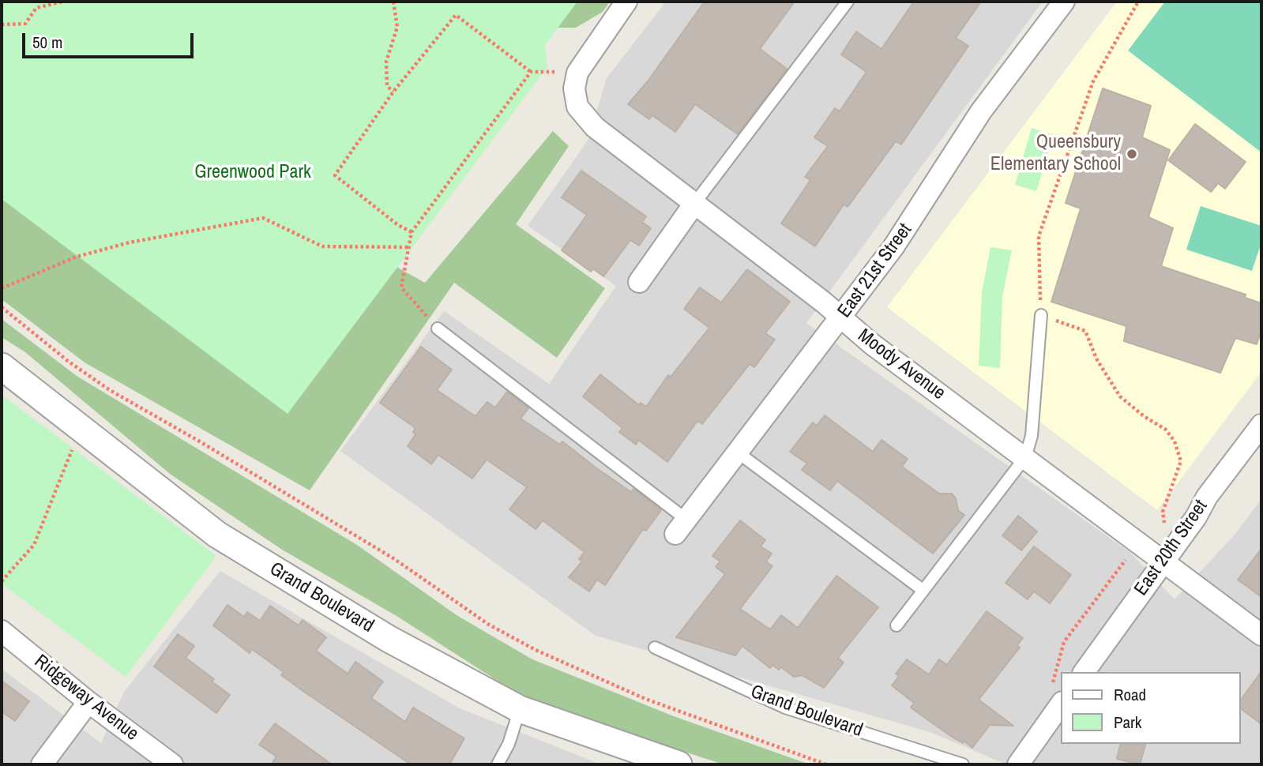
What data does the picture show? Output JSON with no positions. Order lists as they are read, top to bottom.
{
  "streets": {
    "street": [
      "East 21st Street",
      "Moody Avenue",
      "East 20th Street",
      "Grand Boulevard",
      "Ridgeway Avenue"
    ]
  },
  "crossings": [
    ["East 21st Street", "Moody Avenue"],
    ["Moody Avenue", "East 20th Street"]
  ],
  "parks": ["Greenwood Park"],
  "places": ["Queensbury Elementary School"],
  "legend": ["Road", "Park"],
  "scale_bar": "50 m"
}
